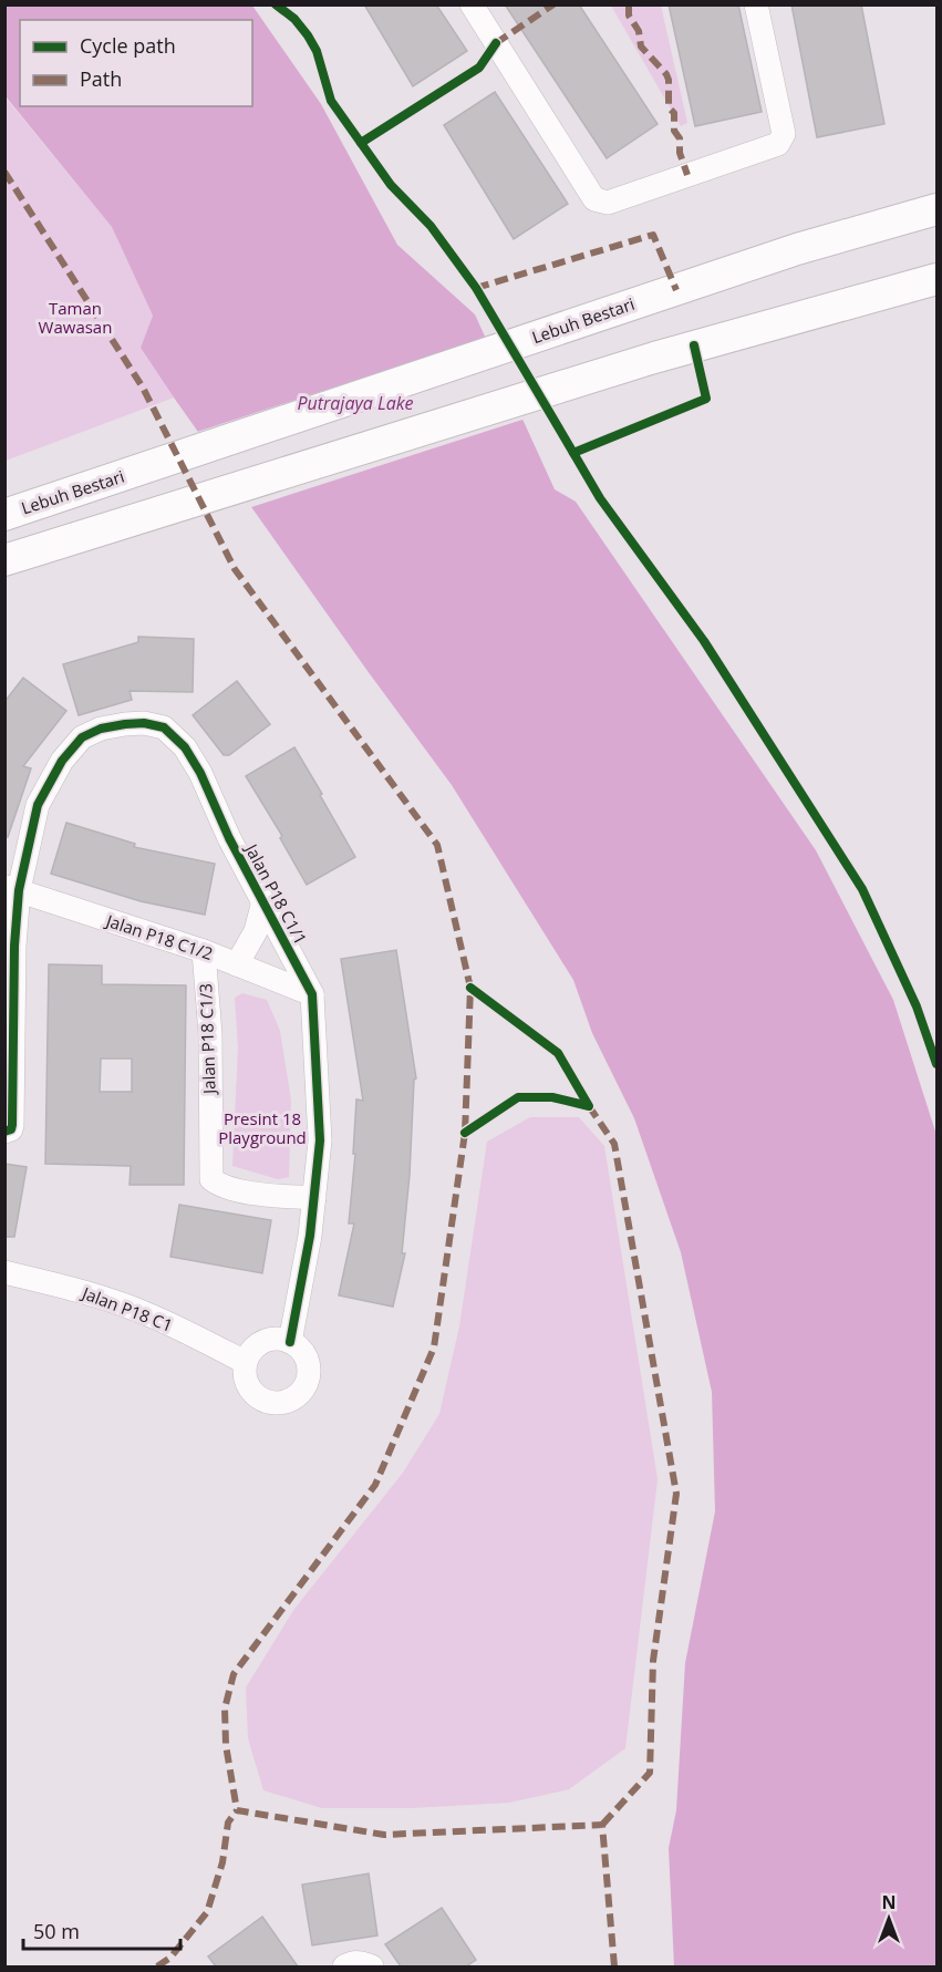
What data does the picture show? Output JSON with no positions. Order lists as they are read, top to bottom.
{
  "streets": {
    "main road": ["Lebuh Bestari"],
    "street": [
      "Jalan P18 C1/1",
      "Jalan P18 C1/2",
      "Jalan P18 C1/3",
      "Jalan P18 C1"
    ]
  },
  "crossings": [
    ["Jalan P18 C1/1", "Jalan P18 C1/2"],
    ["Jalan P18 C1/1", "Jalan P18 C1/3"],
    ["Jalan P18 C1/1", "Jalan P18 C1"],
    ["Jalan P18 C1/2", "Jalan P18 C1/3"]
  ],
  "water": ["Putrajaya Lake"],
  "parks": ["Taman Wawasan", "Presint 18 Playground"],
  "legend": ["Cycle path", "Path"],
  "scale_bar": "50 m",
  "north": "top"
}
